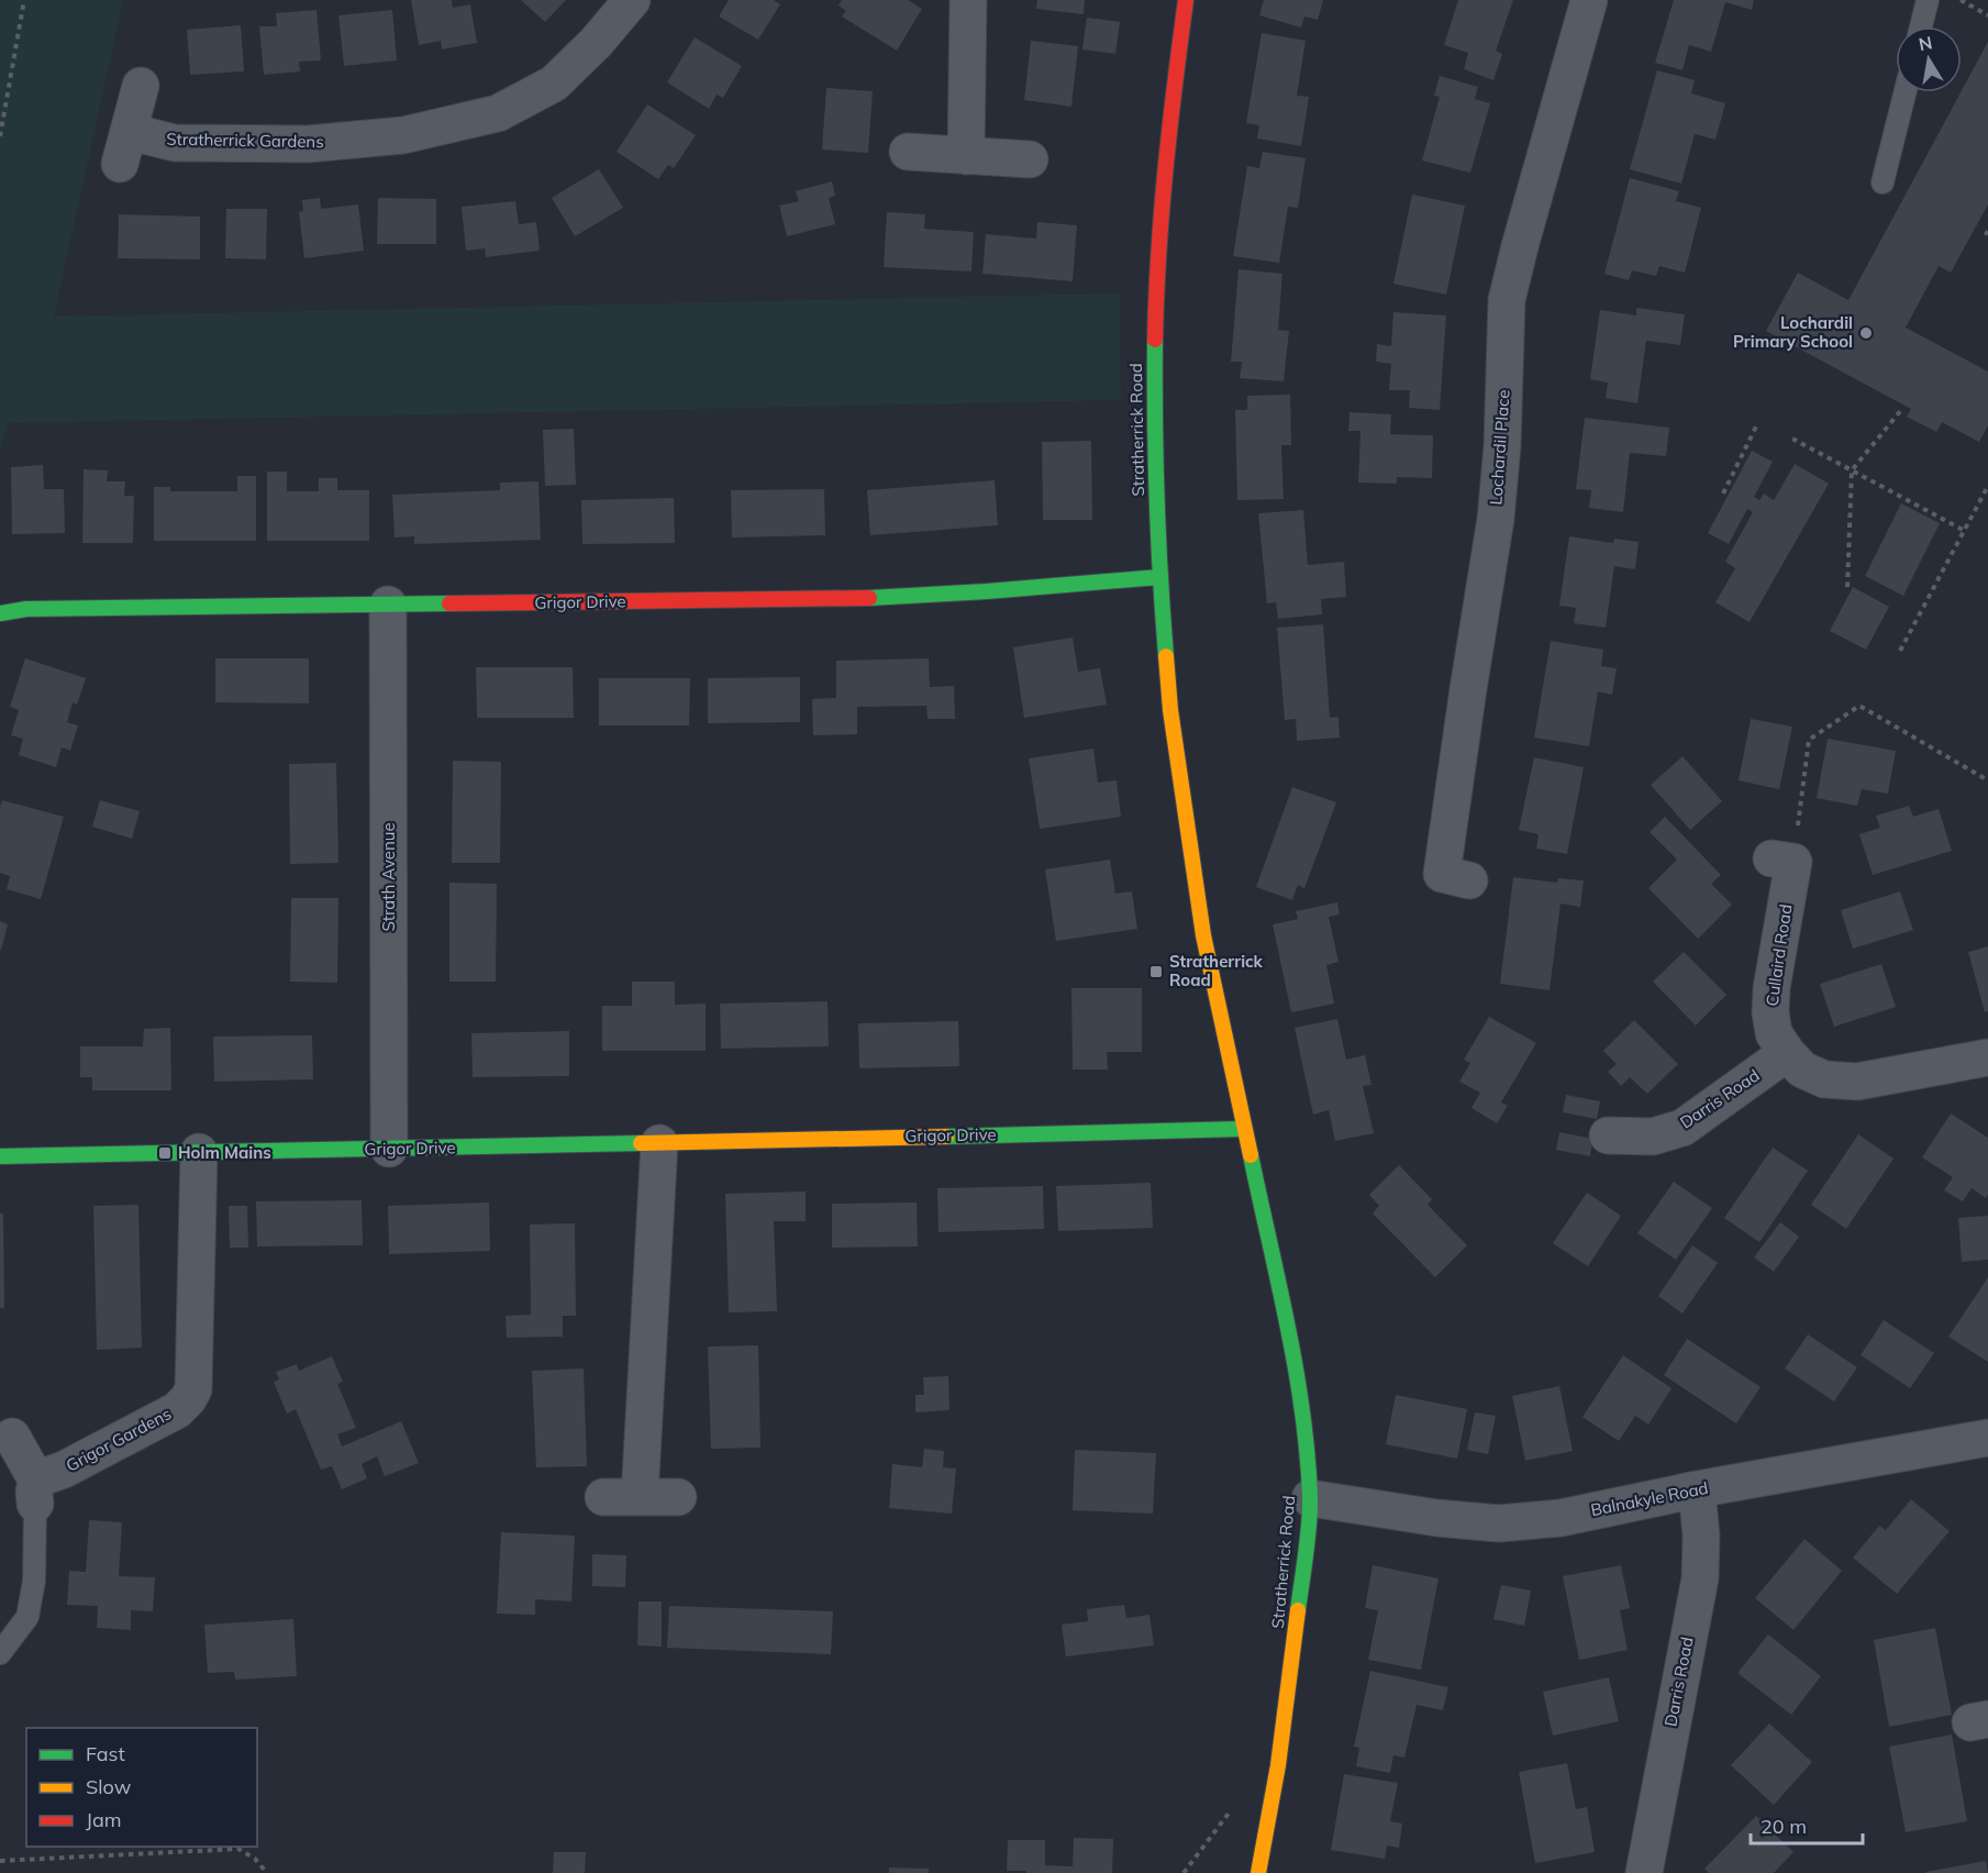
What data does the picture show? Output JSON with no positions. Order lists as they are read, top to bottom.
{
  "streets": {
    "street": [
      "Stratherrick Gardens",
      "Stratherrick Road",
      "Lochardil Place",
      "Grigor Drive",
      "Strath Avenue",
      "Cullaird Road",
      "Darris Road",
      "Grigor Gardens",
      "Balnakyle Road"
    ]
  },
  "crossings": [
    ["Stratherrick Road", "Grigor Drive"],
    ["Stratherrick Road", "Balnakyle Road"],
    ["Grigor Drive", "Strath Avenue"],
    ["Grigor Drive", "Grigor Gardens"],
    ["Cullaird Road", "Darris Road"],
    ["Darris Road", "Balnakyle Road"]
  ],
  "places": {
    "other": ["Lochardil Primary School"],
    "transit": ["Stratherrick Road", "Holm Mains"]
  },
  "legend": ["Fast", "Slow", "Jam"],
  "scale_bar": "20 m",
  "north": "top"
}
